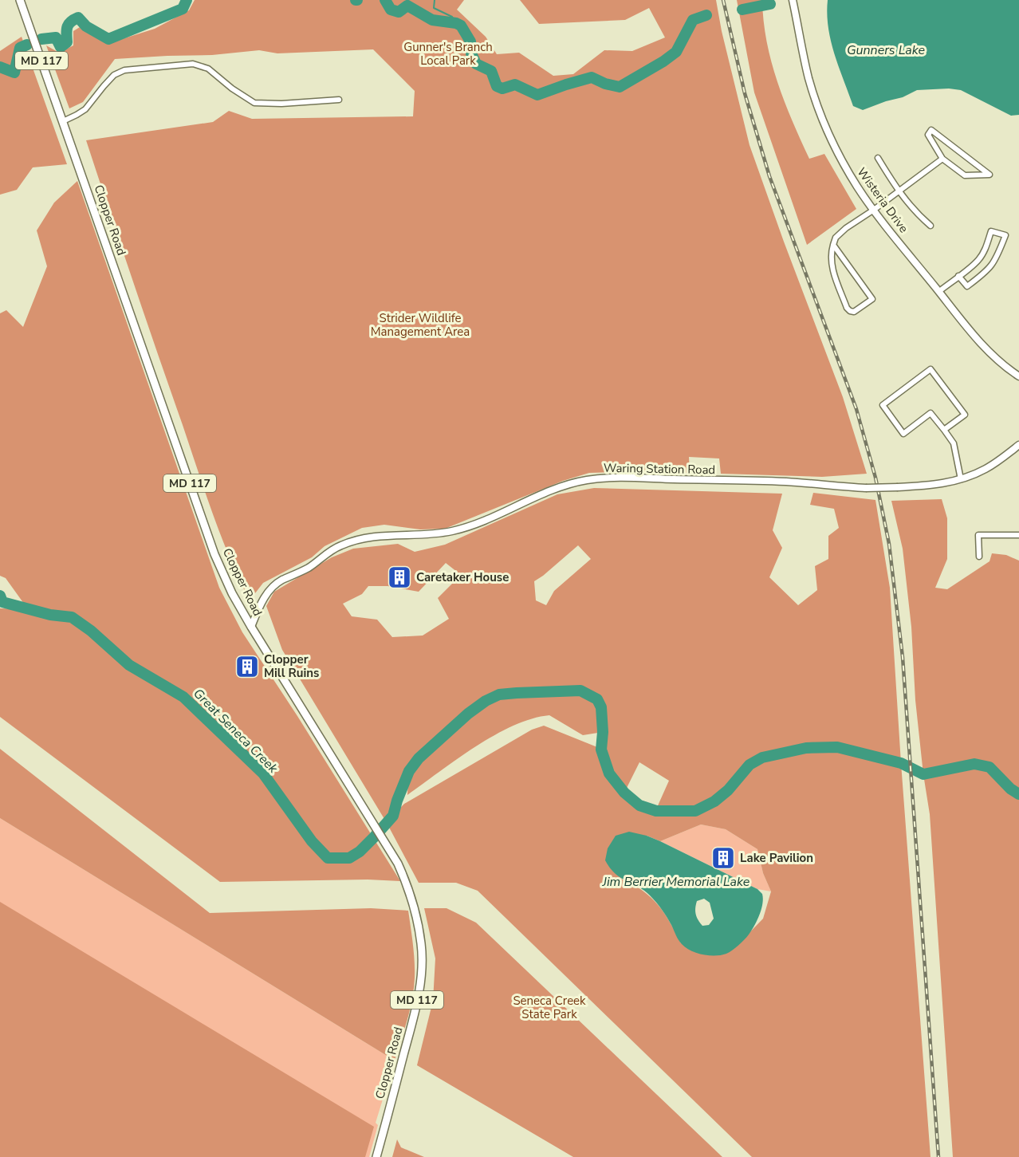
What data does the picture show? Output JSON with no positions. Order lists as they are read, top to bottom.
{
  "streets": {
    "main road": ["MD 117", "Clopper Road"],
    "street": ["Wisteria Drive", "Waring Station Road"]
  },
  "crossings": [
    ["Clopper Road", "Waring Station Road"]
  ],
  "water": ["Gunners Lake", "Great Seneca Creek", "Jim Berrier Memorial Lake"],
  "parks": ["Gunner's Branch Local Park", "Strider Wildlife Management Area", "Seneca Creek State Park"],
  "places": {
    "building": ["Caretaker House", "Clopper Mill Ruins", "Lake Pavilion"]
  }
}
